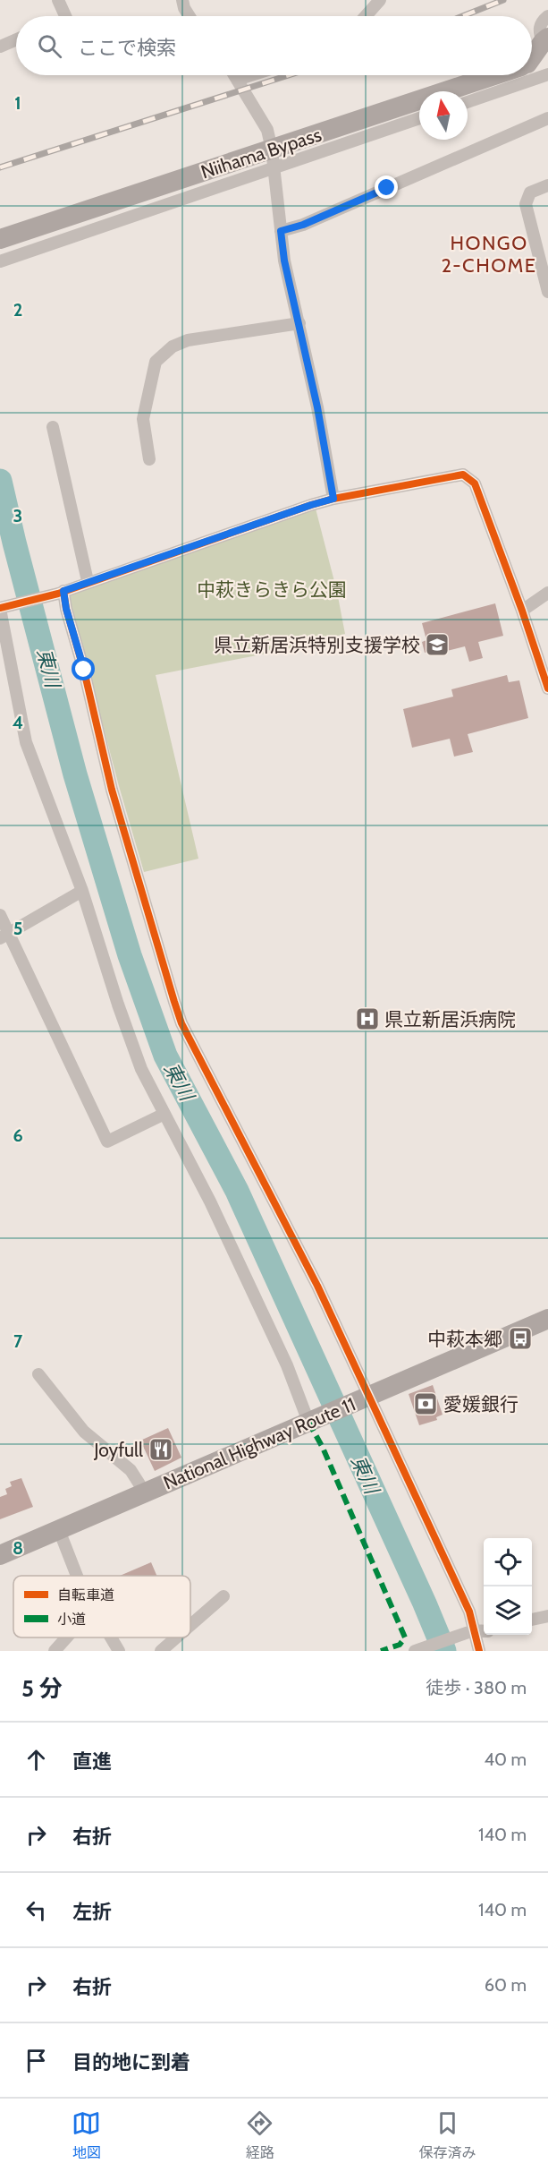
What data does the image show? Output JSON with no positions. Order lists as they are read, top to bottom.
{
  "streets": {
    "highway": ["Niihama Bypass", "National Highway Route 11"]
  },
  "districts": ["HONGO 2-CHOME"],
  "water": ["東川"],
  "parks": ["中萩きらきら公園"],
  "places": {
    "school or university": ["県立新居浜特別支援学校"],
    "hospital": ["県立新居浜病院"],
    "bus stop": ["中萩本郷"],
    "bank": ["愛媛銀行"],
    "restaurant": ["Joyfull"]
  },
  "legend": ["自転車道", "小道"],
  "north": "top",
  "page": {
    "search": "ここで検索",
    "heading": ["5 分", "徒歩 · 380 m"],
    "list": [
      ["直進", "40 m"],
      ["右折", "140 m"],
      ["左折", "140 m"],
      ["右折", "60 m"],
      "目的地に到着"
    ],
    "nav": ["地図", "経路", "保存済み"]
  },
  "grid": {
    "rows": [
      "1",
      "2",
      "3",
      "4",
      "5",
      "6",
      "7",
      "8"
    ]
  }
}
